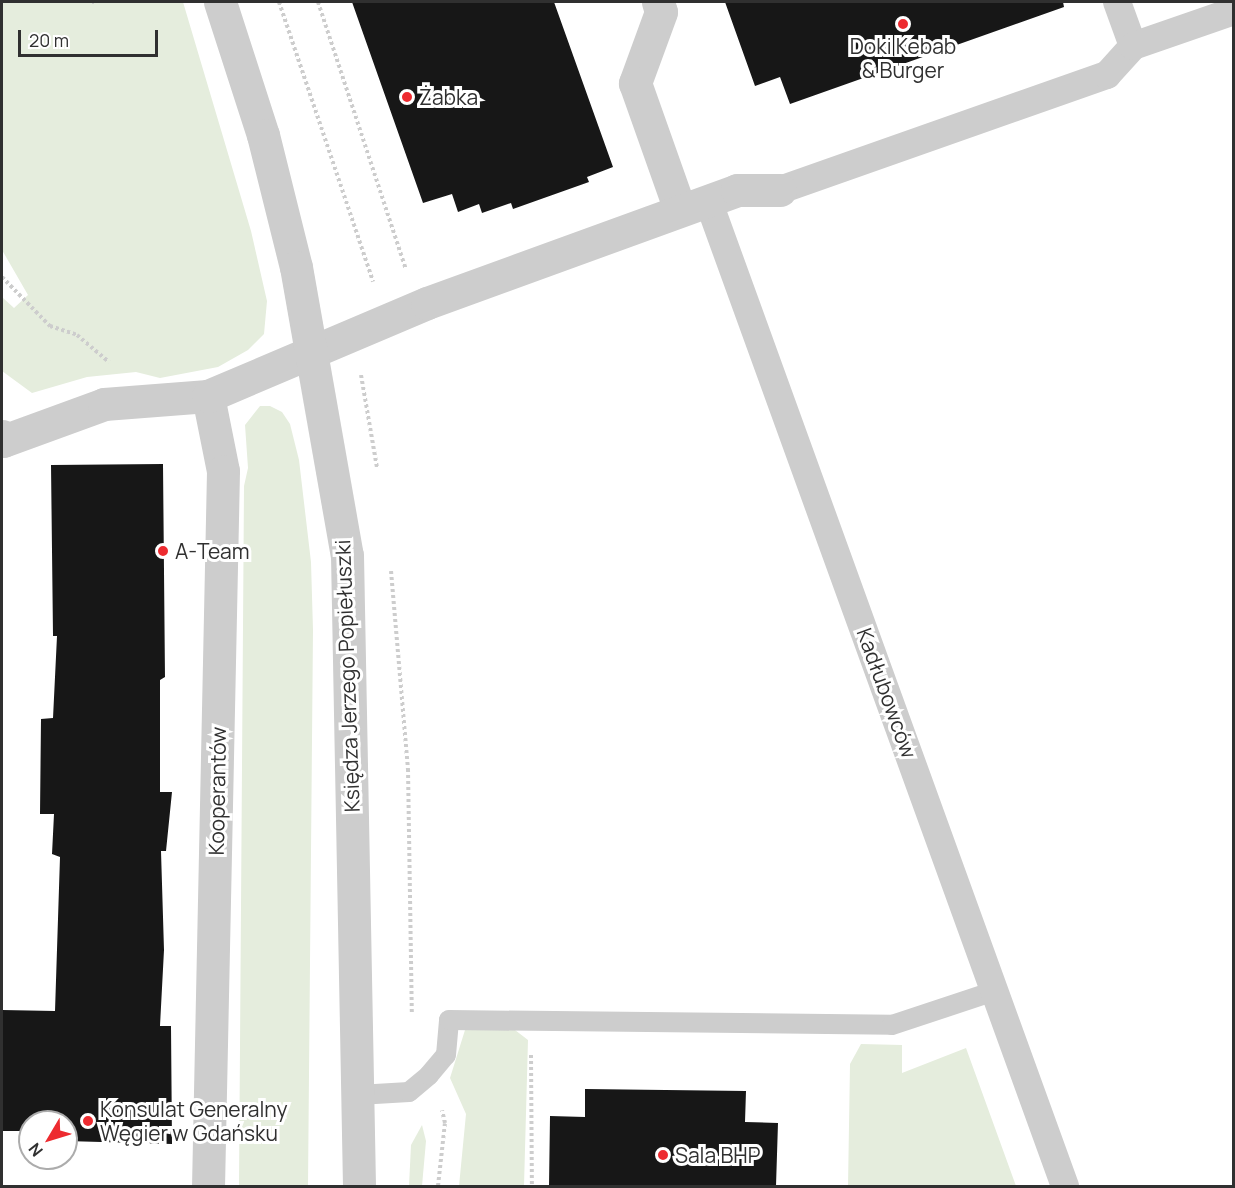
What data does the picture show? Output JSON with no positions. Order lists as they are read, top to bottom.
{
  "streets": {
    "street": ["Księdza Jerzego Popiełuszki", "Kadłubowców", "Kooperantów"]
  },
  "places": [
    "Doki Kebab & Burger",
    "Żabka",
    "A-Team",
    "Konsulat Generalny Węgier w Gdańsku",
    "Sala BHP"
  ],
  "scale_bar": "20 m",
  "north": "bottom left"
}
